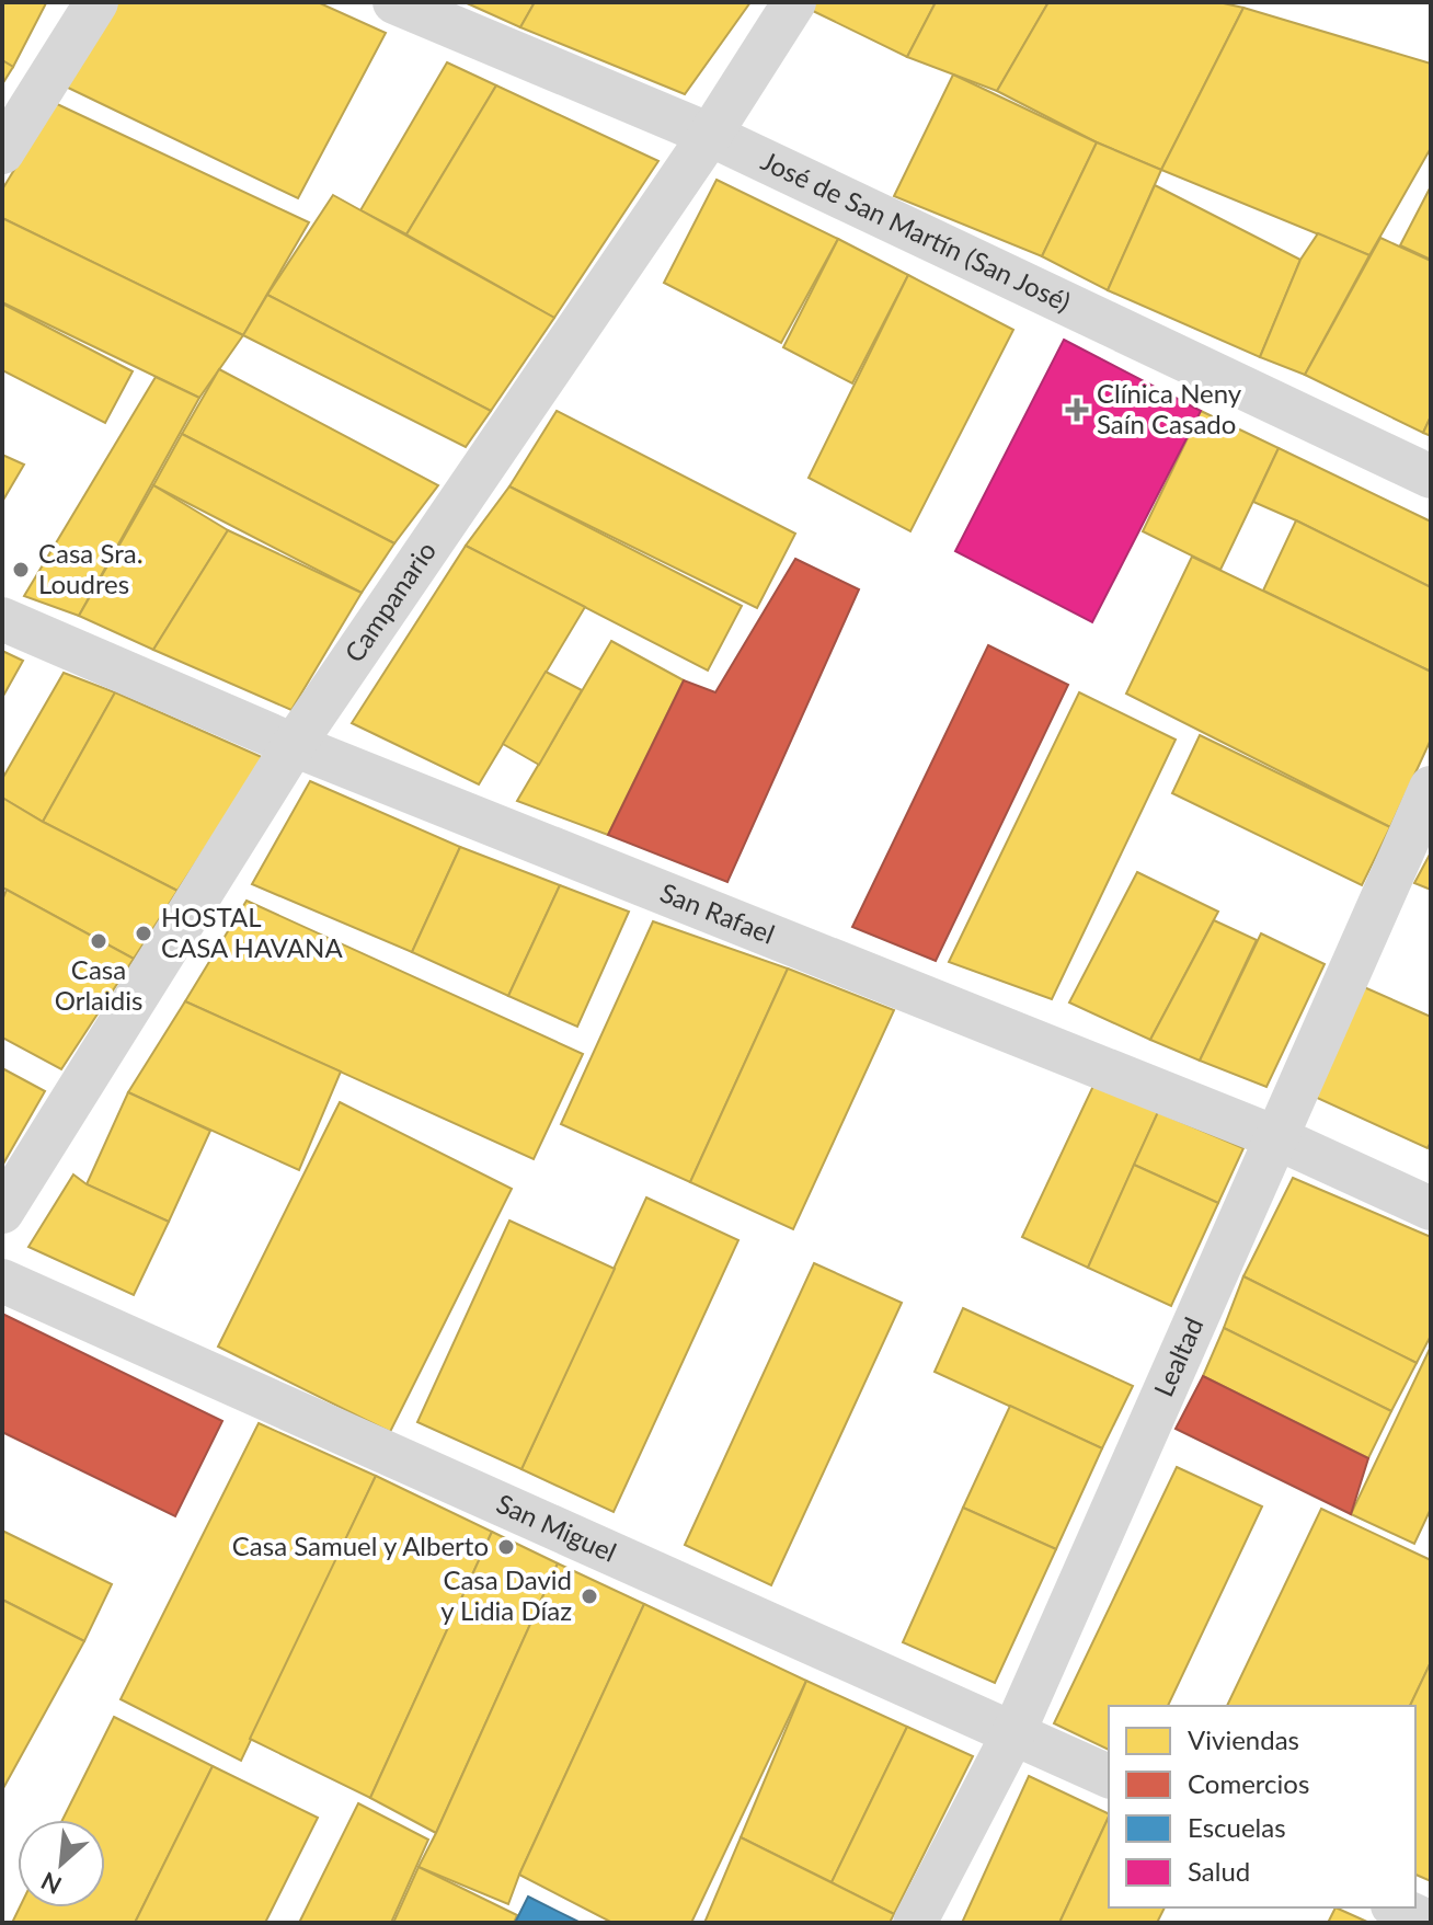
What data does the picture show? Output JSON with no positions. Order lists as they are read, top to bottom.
{
  "streets": {
    "street": [
      "José de San Martín (San José)",
      "Campanario",
      "San Rafael",
      "Lealtad",
      "San Miguel"
    ]
  },
  "crossings": [
    ["José de San Martín (San José)", "Campanario"],
    ["Campanario", "San Rafael"],
    ["San Rafael", "Lealtad"],
    ["Lealtad", "San Miguel"]
  ],
  "places": {
    "health": ["Clínica Neny Saín Casado"],
    "other": [
      "Casa Sra. Loudres",
      "HOSTAL CASA HAVANA",
      "Casa Orlaidis",
      "Casa Samuel y Alberto",
      "Casa David y Lidia Díaz"
    ]
  },
  "legend": [
    "Viviendas",
    "Comercios",
    "Escuelas",
    "Salud"
  ],
  "north": "bottom left"
}
